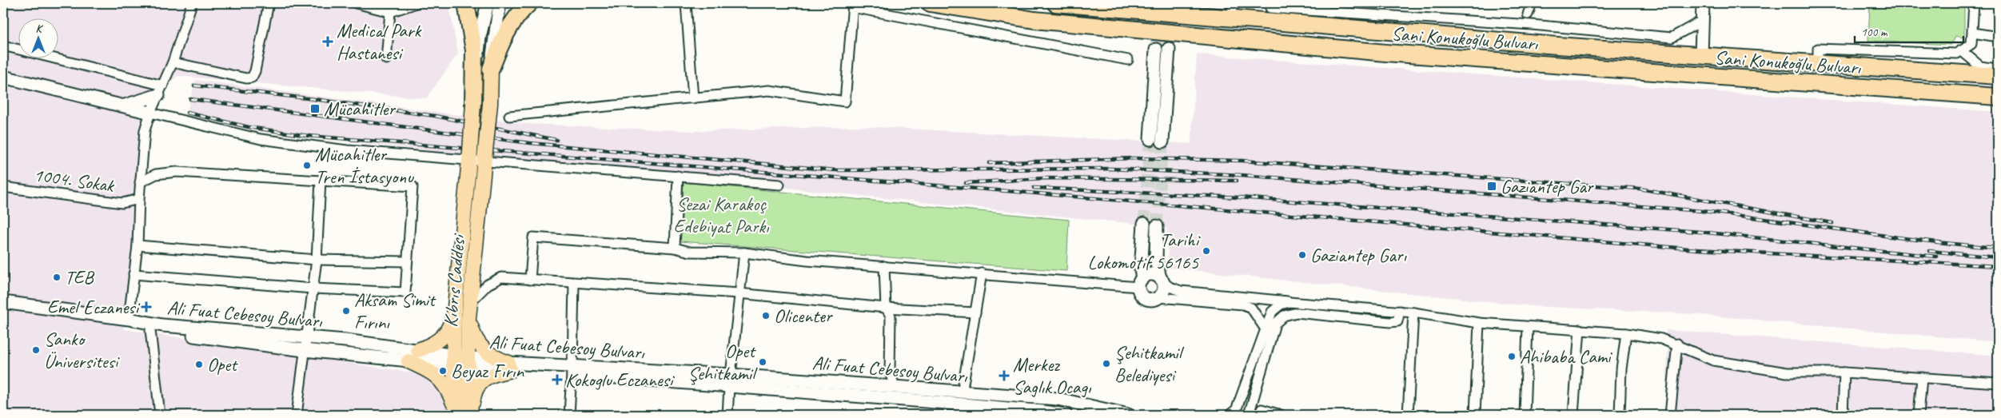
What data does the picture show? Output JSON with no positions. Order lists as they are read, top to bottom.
{
  "streets": {
    "highway": ["Sani Konukoğlu Bulvarı"],
    "main road": ["Kıbrıs Caddesi"],
    "street": ["1004. Sokak", "Ali Fuat Cebesoy Bulvarı"]
  },
  "crossings": [
    ["Kıbrıs Caddesi", "Ali Fuat Cebesoy Bulvarı"]
  ],
  "parks": ["Sezai Karakoç Edebiyat Parkı"],
  "places": {
    "health": [
      "Medical Park Hastanesi",
      "Emel Eczanesi",
      "Merkez Saglık Ocagı",
      "Kokoglu Eczanesi"
    ],
    "transit": ["Mücahitler", "Gaziantep Gar"],
    "other": [
      "Mücahitler Tren İstasyonu",
      "Tarihi Lokomotif 56165",
      "Gaziantep Garı",
      "TEB",
      "Aksam Simit Fırını",
      "Olicenter",
      "Sanko Üniversitesi",
      "Ahibaba Cami",
      "Opet Şehitkamil",
      "Şehitkamil Belediyesi",
      "Opet",
      "Beyaz Fırın"
    ]
  },
  "scale_bar": "100 m",
  "north": "top"
}
